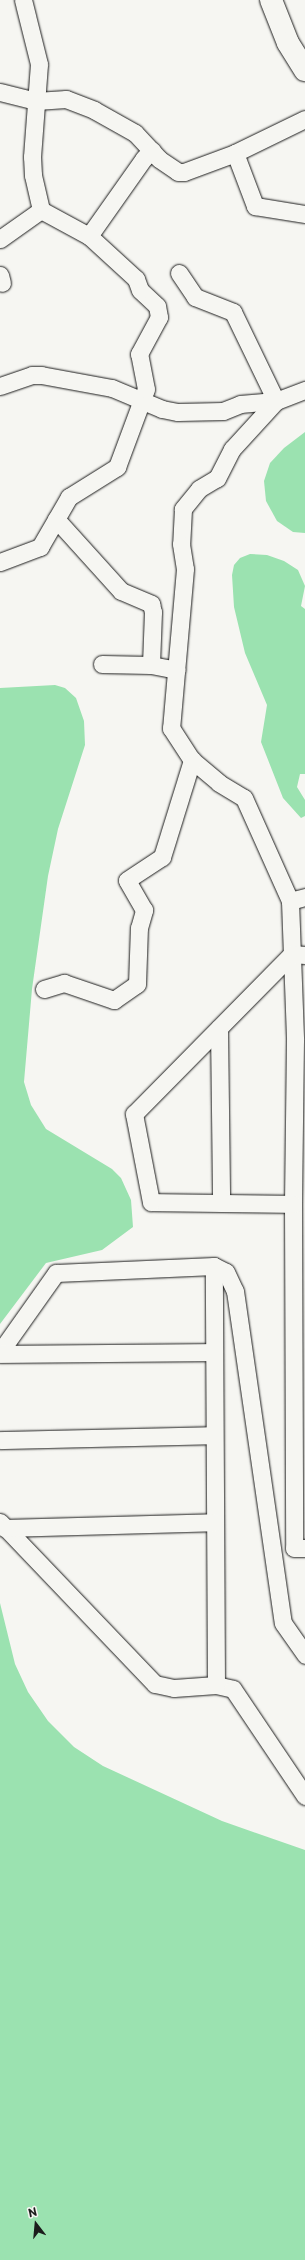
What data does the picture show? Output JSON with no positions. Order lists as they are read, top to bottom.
{
  "north": "top"
}
